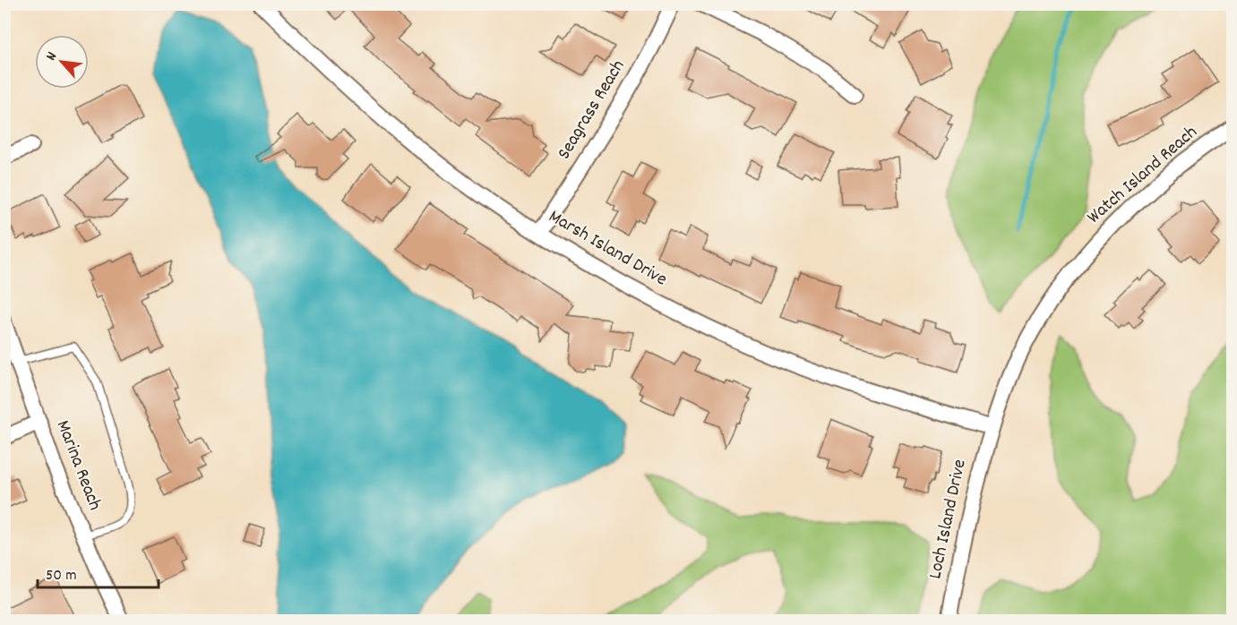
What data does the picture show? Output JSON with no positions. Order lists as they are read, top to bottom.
{
  "streets": {
    "street": [
      "Seagrass Reach",
      "Watch Island Reach",
      "Marsh Island Drive",
      "Marina Reach",
      "Loch Island Drive"
    ]
  },
  "crossings": [
    ["Seagrass Reach", "Marsh Island Drive"],
    ["Watch Island Reach", "Marsh Island Drive"],
    ["Watch Island Reach", "Loch Island Drive"],
    ["Marsh Island Drive", "Loch Island Drive"]
  ],
  "scale_bar": "50 m",
  "north": "top left"
}
